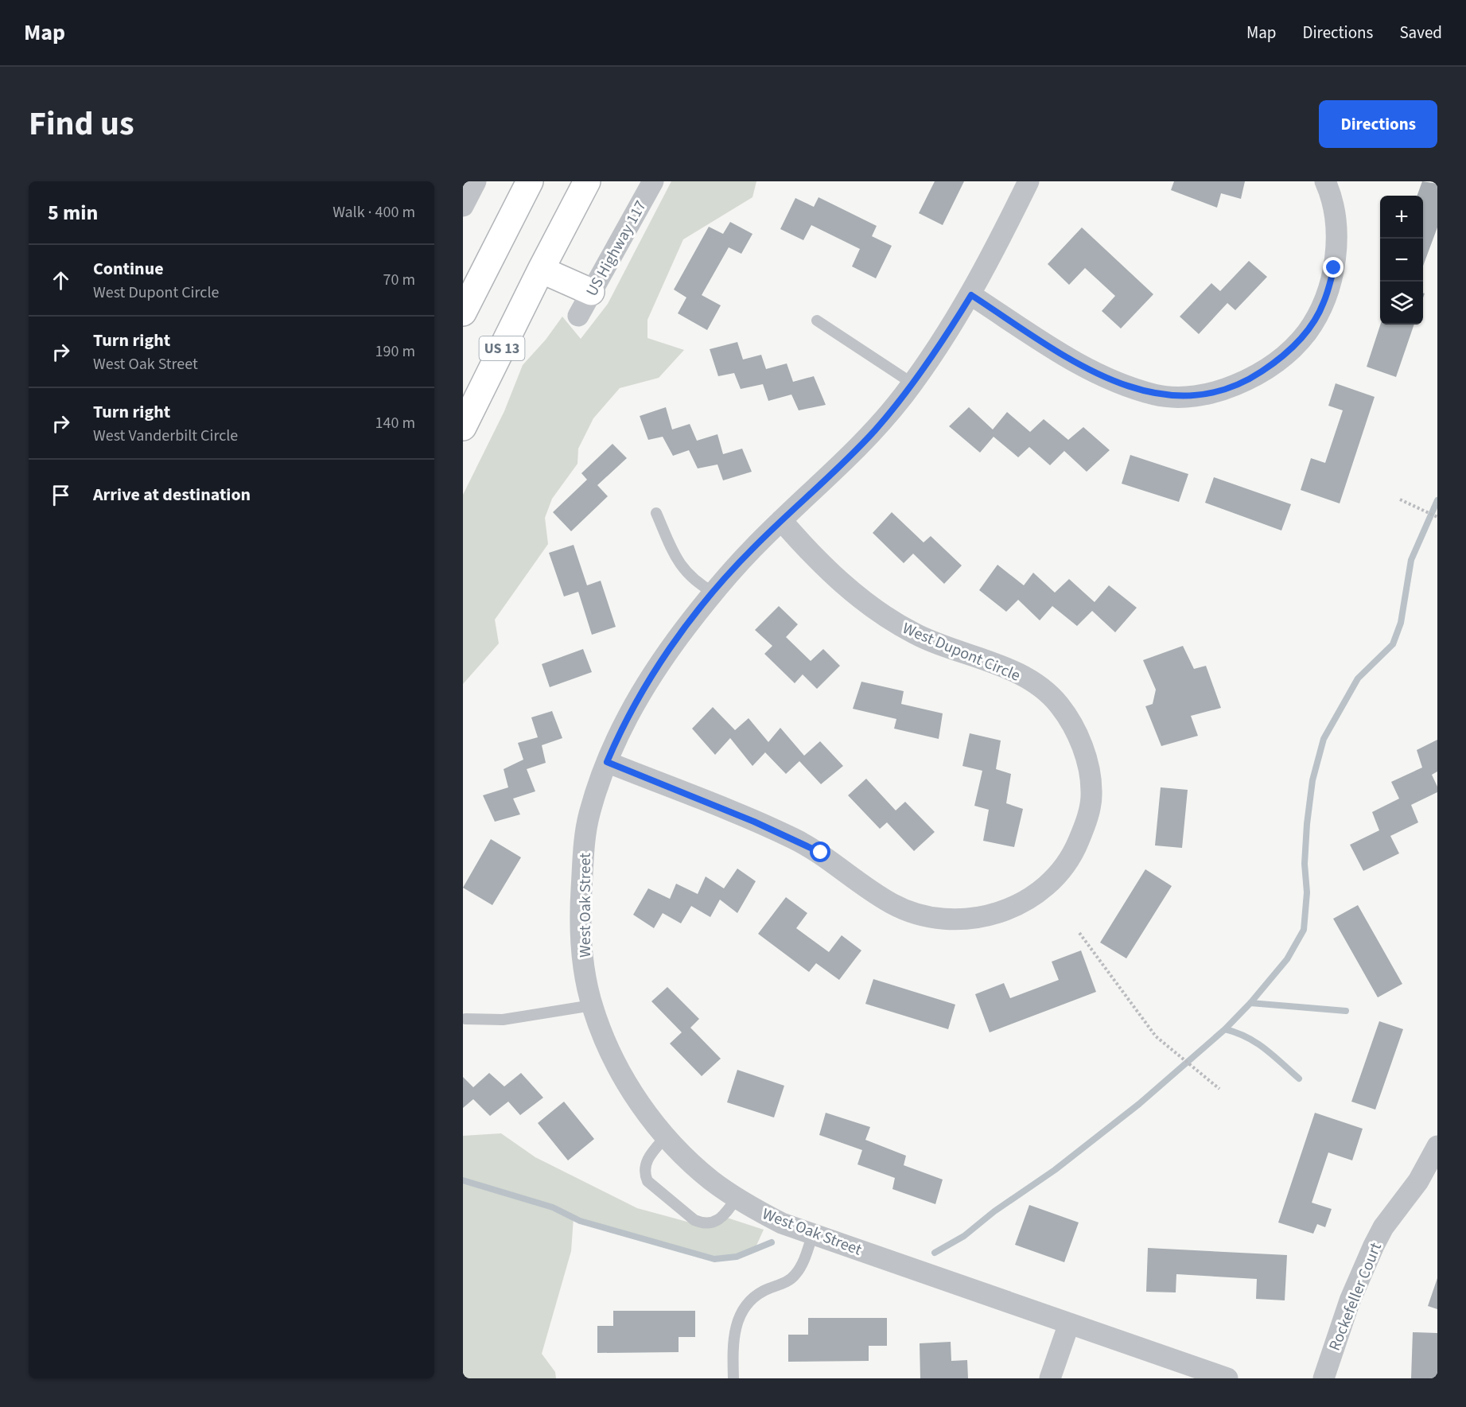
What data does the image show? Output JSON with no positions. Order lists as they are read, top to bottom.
{
  "streets": {
    "highway": ["US 13"],
    "street": [
      "US Highway 117",
      "West Dupont Circle",
      "West Oak Street",
      "Rockefeller Court"
    ]
  },
  "crossings": [
    ["West Dupont Circle", "West Oak Street"]
  ],
  "page": {
    "header": "Map",
    "nav": ["Map", "Directions", "Saved"],
    "title": "Find us",
    "buttons": "Directions",
    "heading": ["5 min", "Walk · 400 m"],
    "map_buttons": ["+", "−"],
    "list": [
      ["Continue", "West Dupont Circle", "70 m"],
      ["Turn right", "West Oak Street", "190 m"],
      ["Turn right", "West Vanderbilt Circle", "140 m"],
      "Arrive at destination"
    ]
  }
}
